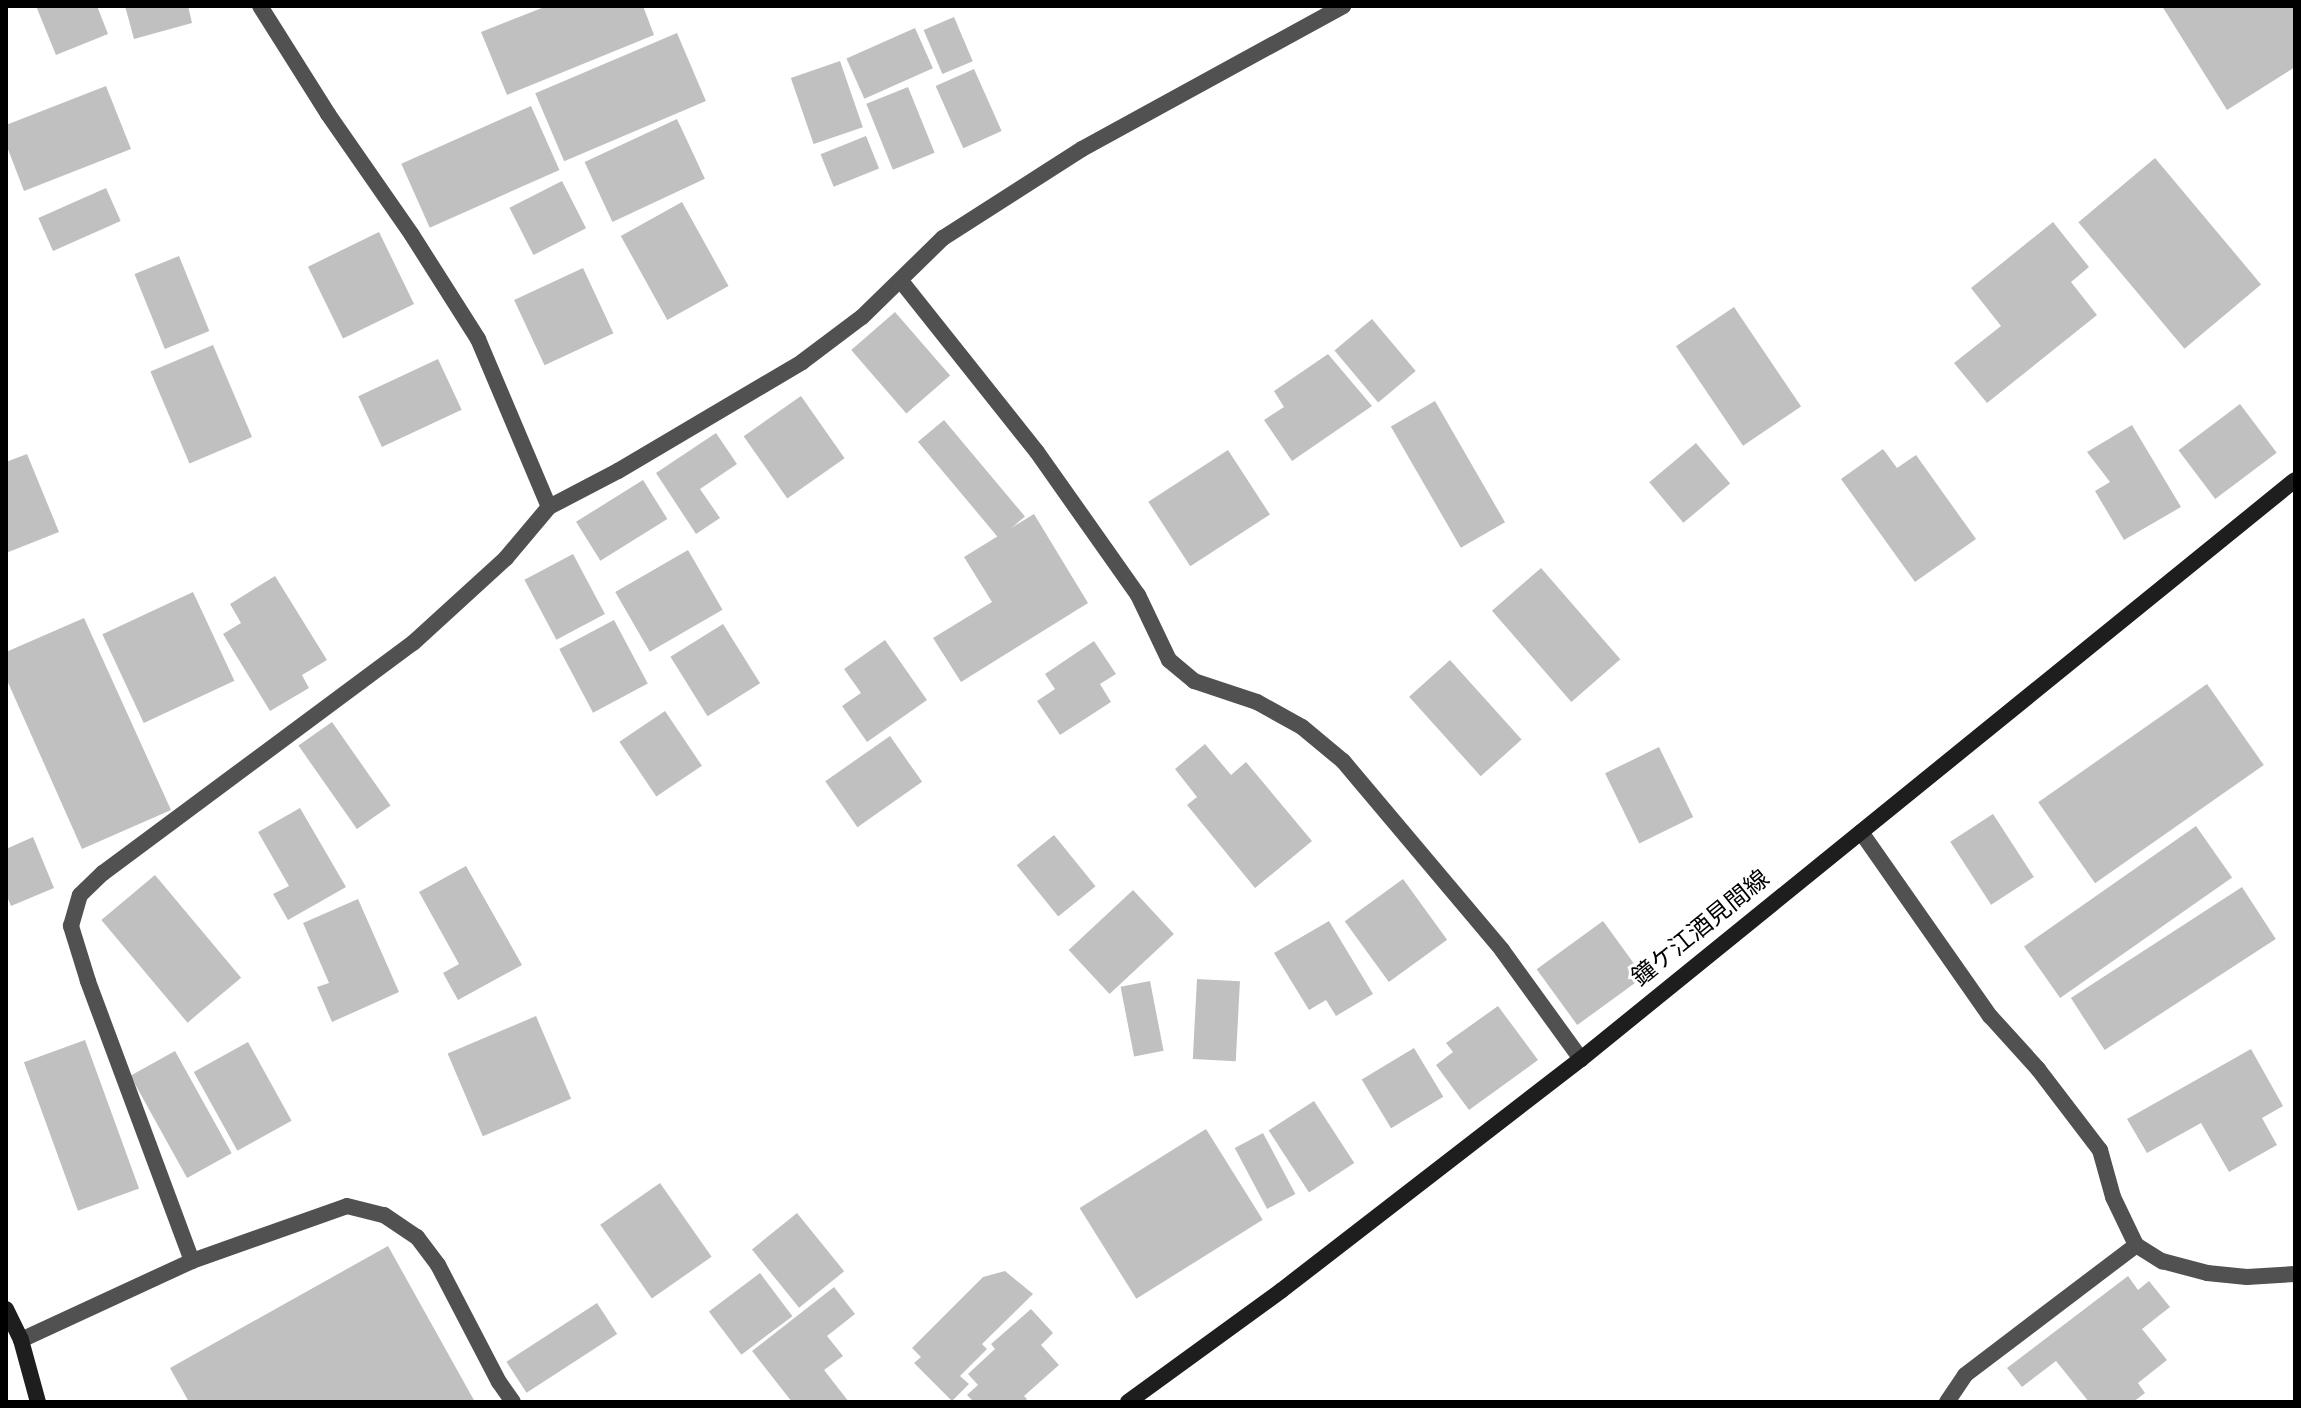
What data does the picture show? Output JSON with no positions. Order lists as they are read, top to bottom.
{
  "streets": {
    "main road": ["鐘ケ江酒見間線"]
  }
}
